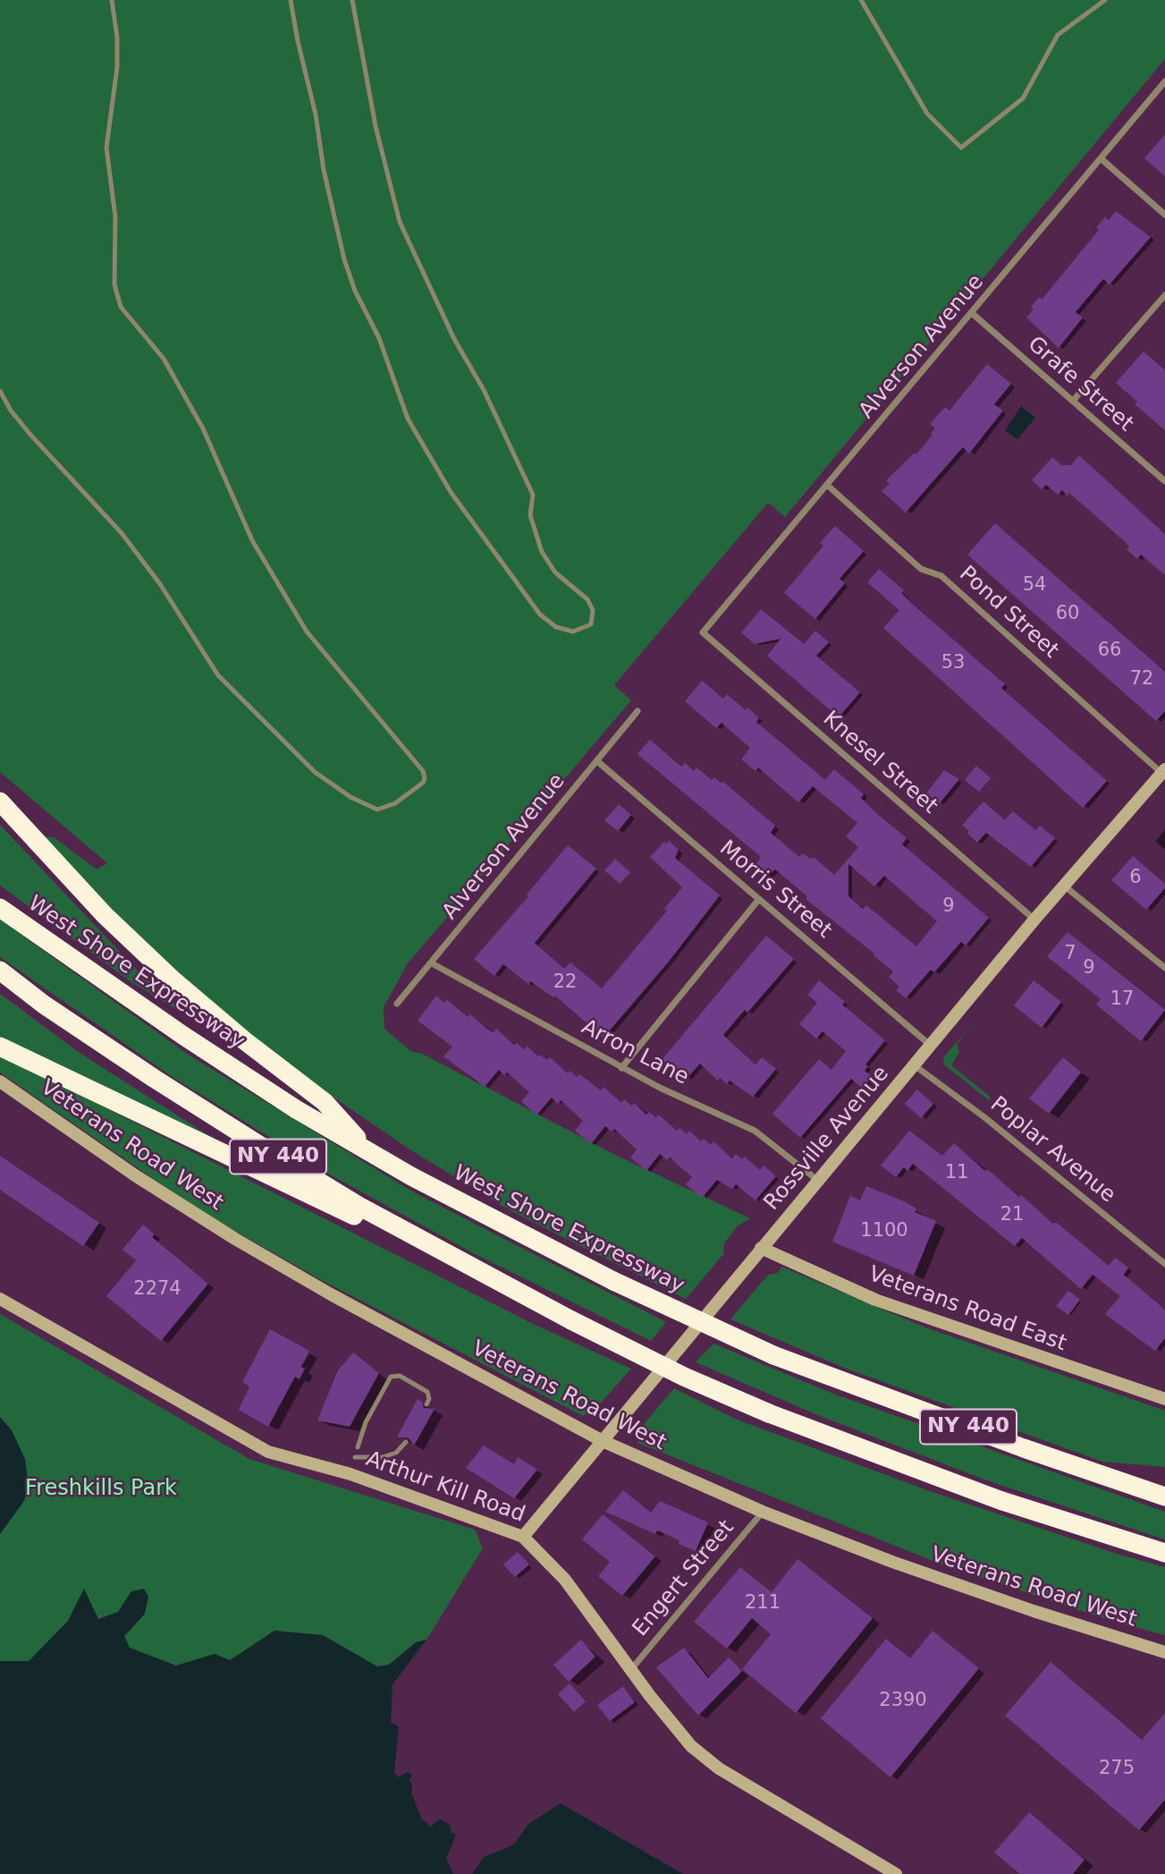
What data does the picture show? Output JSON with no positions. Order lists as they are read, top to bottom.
{
  "streets": {
    "highway": ["West Shore Expressway", "NY 440"],
    "street": [
      "Alverson Avenue",
      "Grafe Street",
      "Pond Street",
      "Knesel Street",
      "Morris Street",
      "Arron Lane",
      "Rossville Avenue",
      "Veterans Road West",
      "Poplar Avenue",
      "Veterans Road East",
      "Arthur Kill Road",
      "Engert Street"
    ]
  },
  "crossings": [
    ["Alverson Avenue", "Grafe Street"],
    ["Alverson Avenue", "Pond Street"],
    ["Alverson Avenue", "Knesel Street"],
    ["Alverson Avenue", "Morris Street"],
    ["Alverson Avenue", "Arron Lane"],
    ["Pond Street", "Rossville Avenue"],
    ["Knesel Street", "Rossville Avenue"],
    ["Morris Street", "Rossville Avenue"],
    ["Arron Lane", "Rossville Avenue"],
    ["Rossville Avenue", "Veterans Road West"],
    ["Rossville Avenue", "Poplar Avenue"],
    ["Rossville Avenue", "Veterans Road East"],
    ["Rossville Avenue", "Arthur Kill Road"],
    ["Veterans Road West", "Engert Street"],
    ["Arthur Kill Road", "Engert Street"]
  ],
  "parks": ["Freshkills Park"],
  "house_numbers": [
    "54",
    "60",
    "66",
    "53",
    "72",
    "6",
    "9",
    "7",
    "9",
    "22",
    "17",
    "11",
    "21",
    "1100",
    "2274",
    "211",
    "2390",
    "275"
  ]
}
